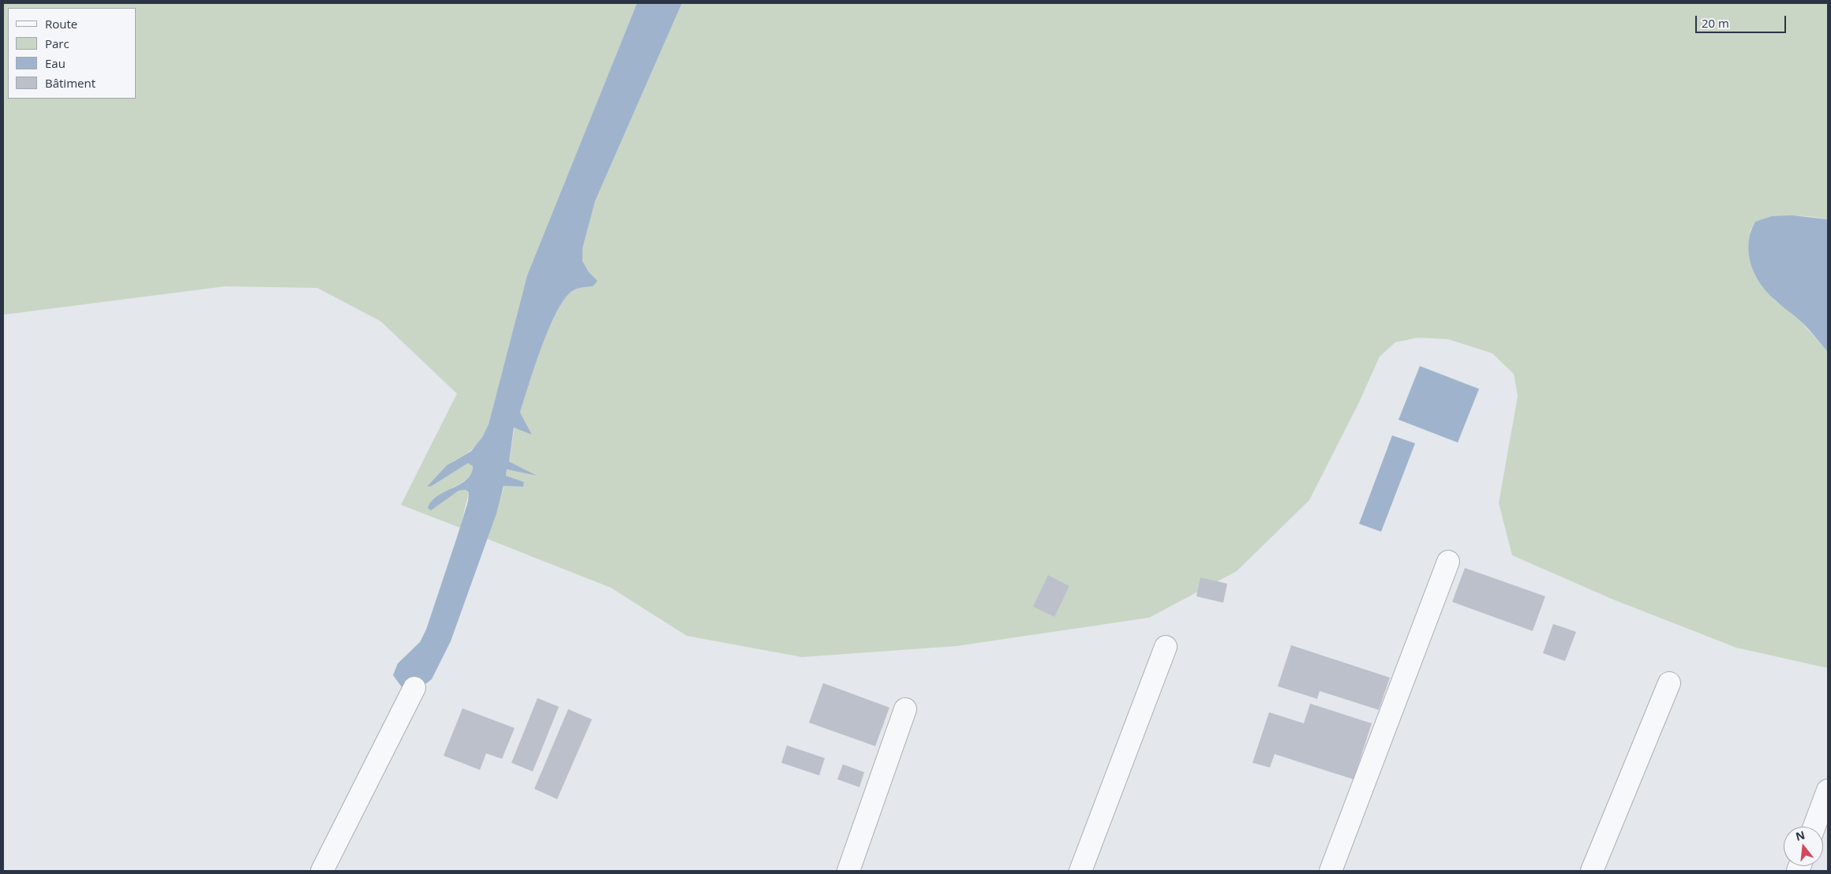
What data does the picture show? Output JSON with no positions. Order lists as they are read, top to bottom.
{
  "legend": [
    "Route",
    "Parc",
    "Eau",
    "Bâtiment"
  ],
  "scale_bar": "20 m",
  "north": "top"
}
